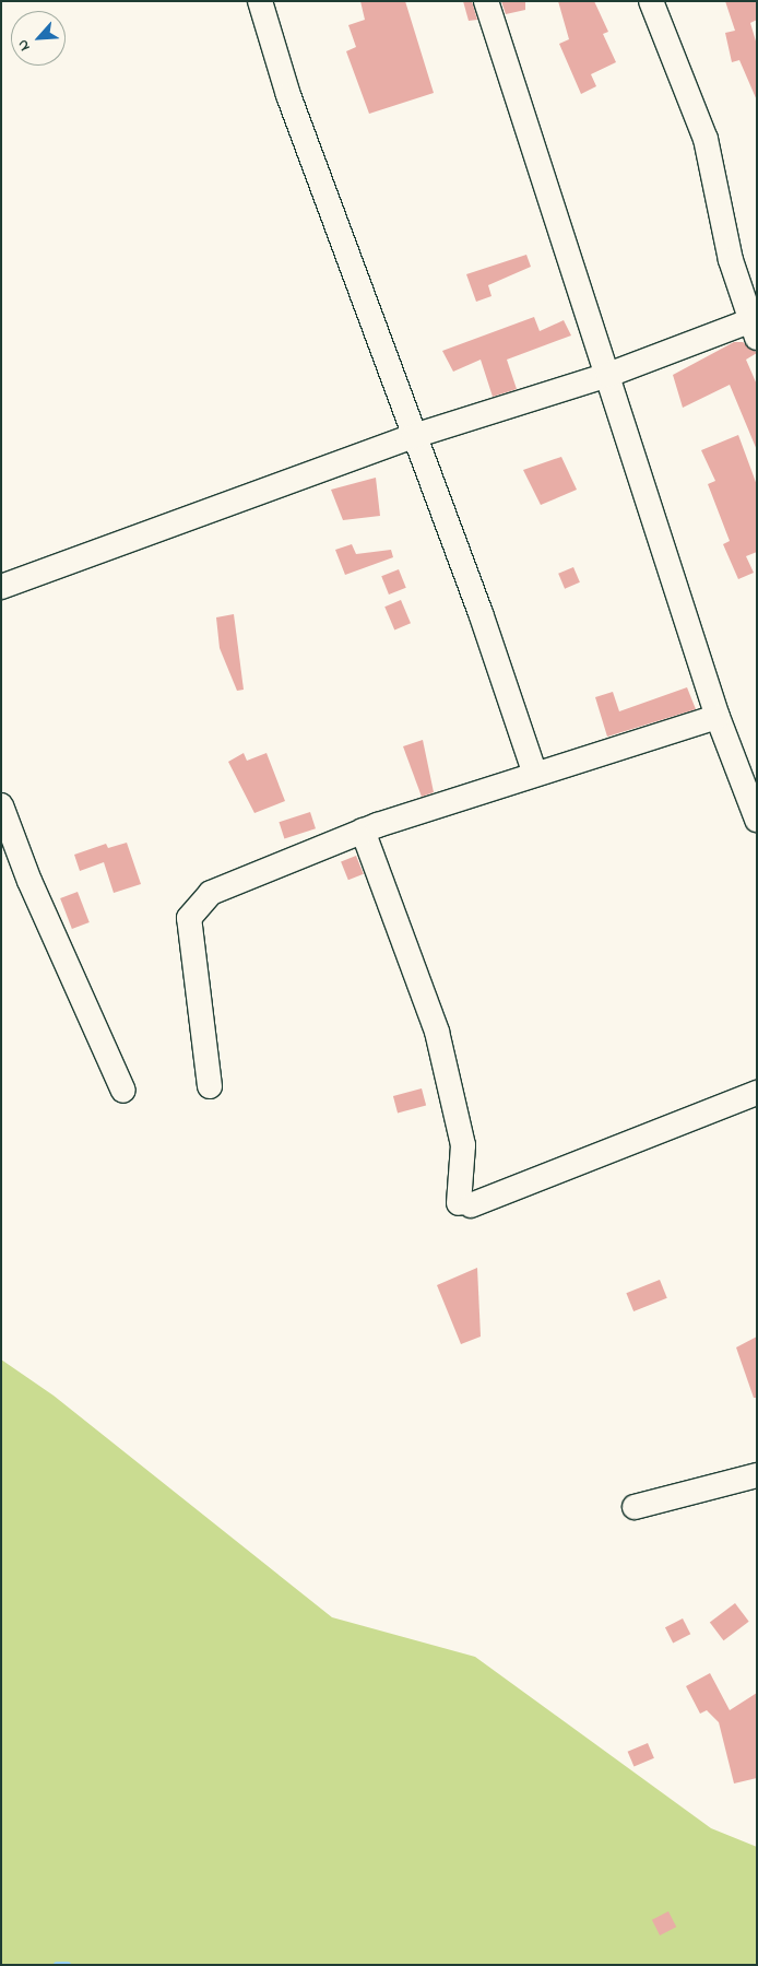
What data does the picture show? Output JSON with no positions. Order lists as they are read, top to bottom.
{
  "north": "bottom left"
}
